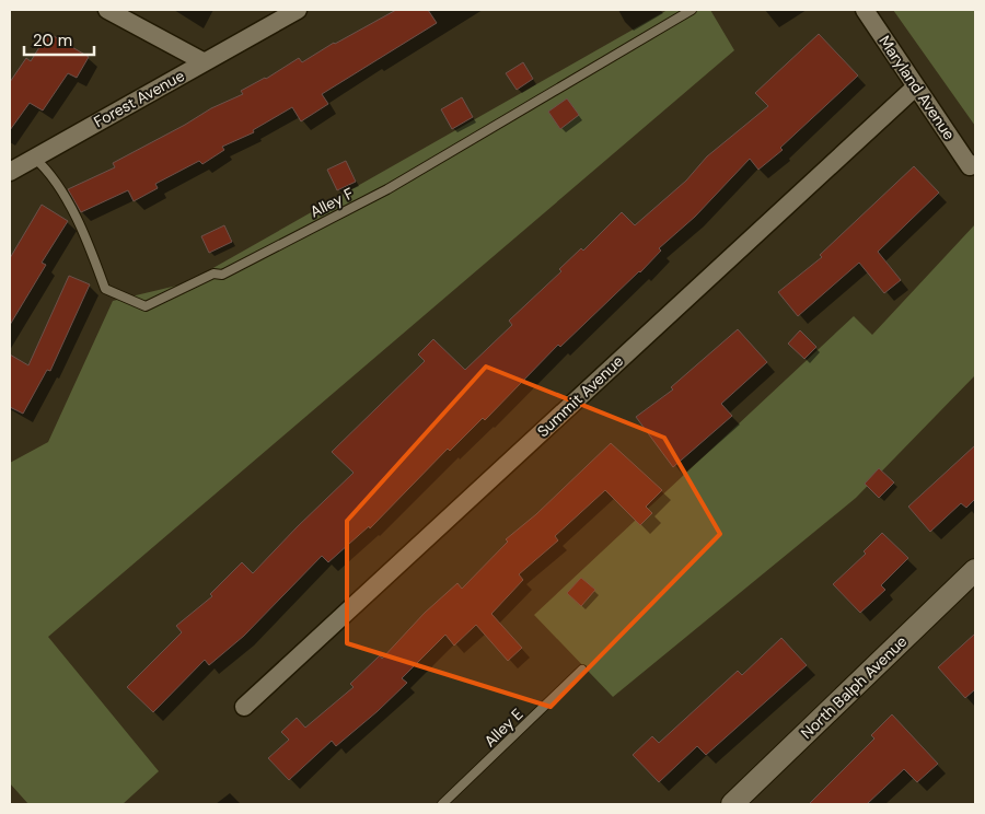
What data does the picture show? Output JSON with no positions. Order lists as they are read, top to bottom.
{
  "streets": {
    "street": [
      "Maryland Avenue",
      "Forest Avenue",
      "Summit Avenue",
      "North Balph Avenue"
    ],
    "lane": ["Alley F", "Alley E"]
  },
  "crossings": [
    ["Maryland Avenue", "Summit Avenue"],
    ["Forest Avenue", "Alley F"]
  ],
  "scale_bar": "20 m"
}
